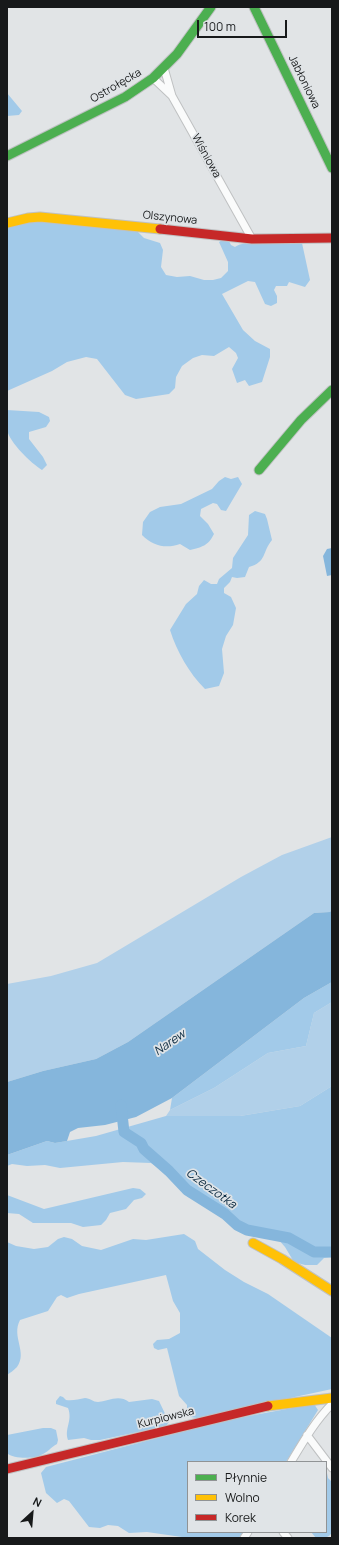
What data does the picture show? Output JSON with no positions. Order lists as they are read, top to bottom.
{
  "streets": {
    "street": [
      "Jabłoniowa",
      "Ostrołęcka",
      "Wiśniowa",
      "Olszynowa",
      "Kurpiowska"
    ]
  },
  "crossings": [
    ["Ostrołęcka", "Wiśniowa"],
    ["Wiśniowa", "Olszynowa"]
  ],
  "water": ["Narew", "Czeczotka"],
  "legend": ["Płynnie", "Wolno", "Korek"],
  "scale_bar": "100 m",
  "north": "top right"
}
